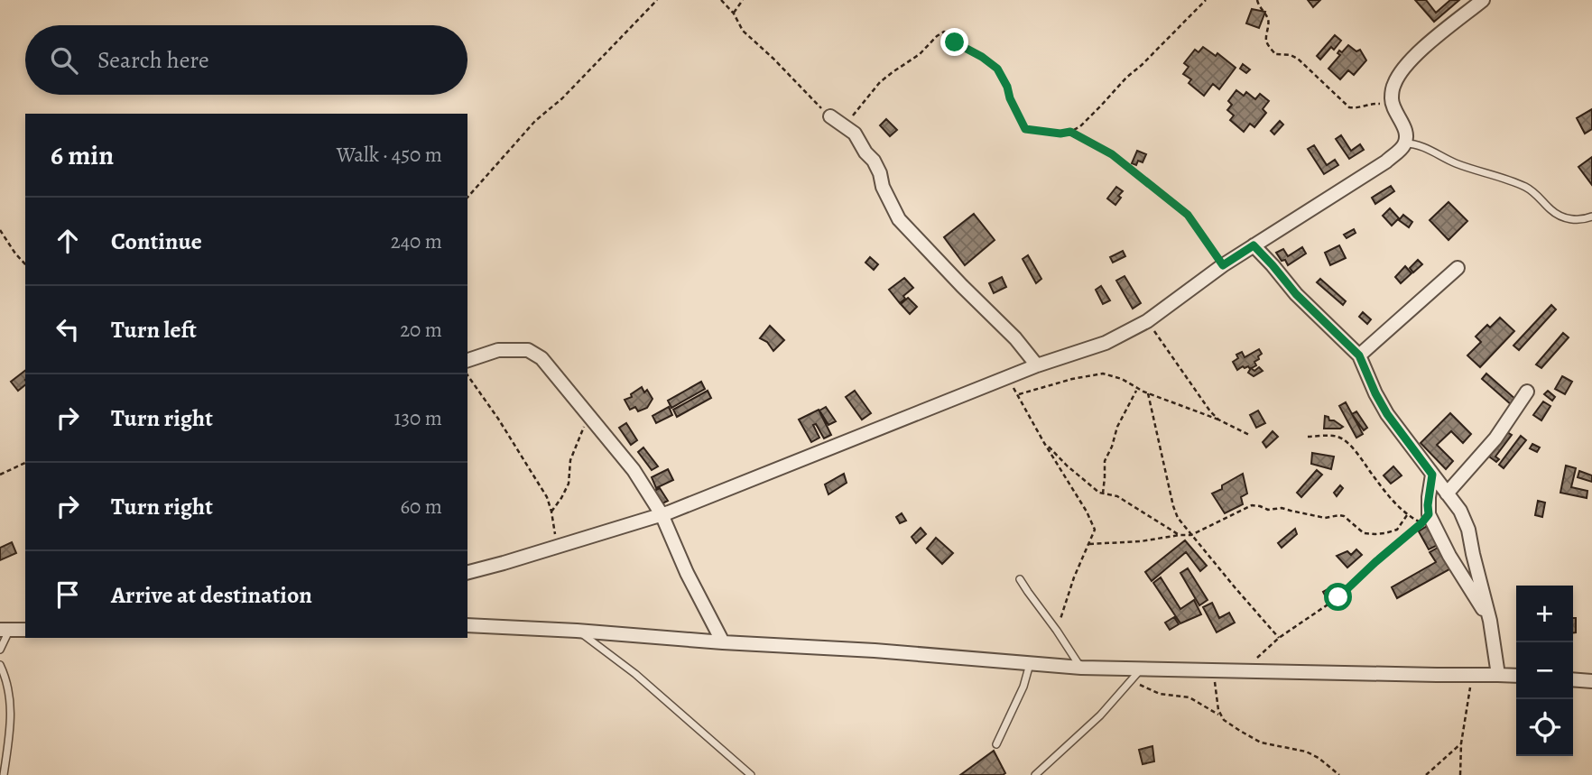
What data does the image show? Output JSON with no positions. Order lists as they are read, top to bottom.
{
  "page": {
    "search": "Search here",
    "heading": ["6 min", "Walk · 450 m"],
    "list": [
      ["Continue", "240 m"],
      ["Turn left", "20 m"],
      ["Turn right", "130 m"],
      ["Turn right", "60 m"],
      "Arrive at destination"
    ],
    "map_buttons": ["+", "−"]
  }
}
